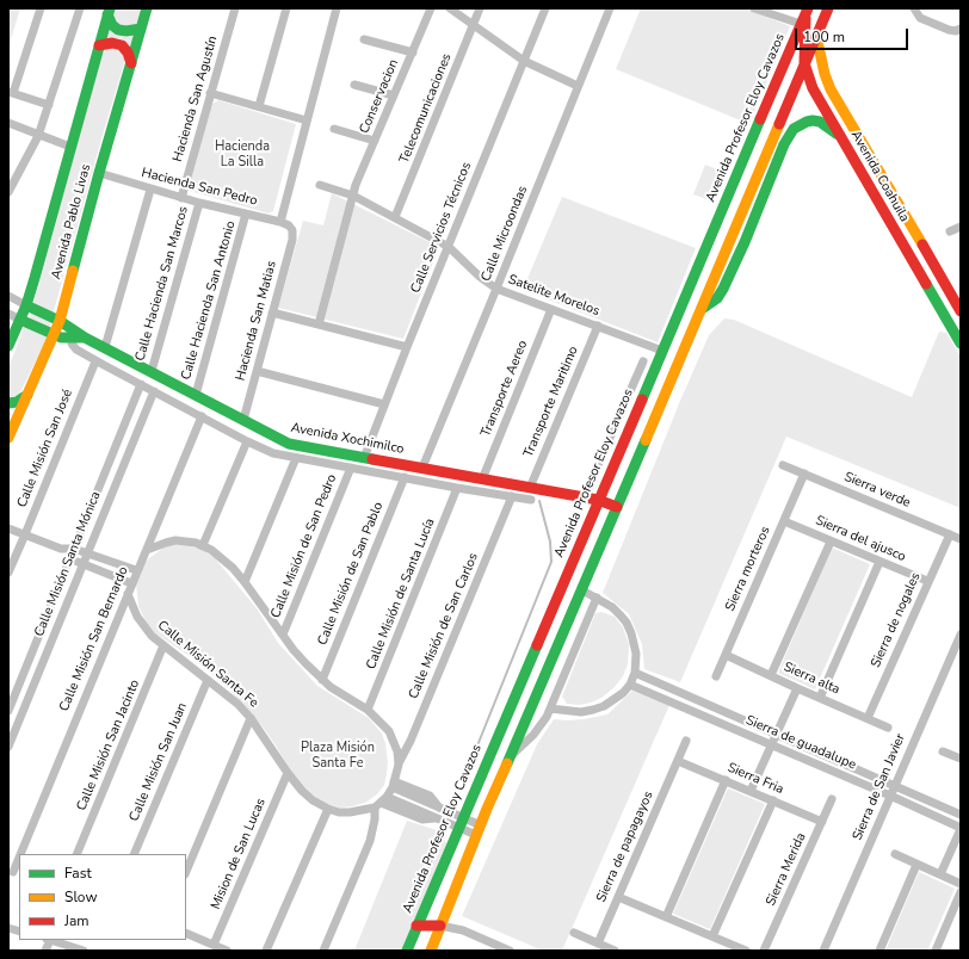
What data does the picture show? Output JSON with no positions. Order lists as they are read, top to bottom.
{
  "streets": {
    "main road": [
      "Avenida Profesor Eloy Cavazos",
      "Avenida Coahuila",
      "Avenida Pablo Livas",
      "Avenida Xochimilco"
    ],
    "street": [
      "Conservacion",
      "Hacienda San Agustín",
      "Telecomunicaciones",
      "Hacienda San Pedro",
      "Calle Servicios Técnicos",
      "Calle Microondas",
      "Calle Hacienda San Marcos",
      "Satelite Morelos",
      "Calle Hacienda San Antonio",
      "Hacienda San Matias",
      "Transporte Aereo",
      "Transporte Maritimo",
      "Calle Misión San José",
      "Sierra verde",
      "Sierra del ajusco",
      "Calle Misión de San Pedro",
      "Calle Misión Santa Mónica",
      "Sierra morteros",
      "Calle Misión de San Pablo",
      "Calle Misión de Santa Lucía",
      "Sierra de nogales",
      "Calle Misión de San Carlos",
      "Calle Misión San Bernardo",
      "Calle Misión Santa Fe",
      "Sierra alta",
      "Sierra de guadalupe",
      "Calle Misión San Jacinto",
      "Calle Misión San Juan",
      "Sierra Fria",
      "Sierra de San Javier",
      "Sierra de papagayos",
      "Mision de San Lucas",
      "Sierra Merida"
    ]
  },
  "crossings": [
    ["Conservacion", "Satelite Morelos"],
    ["Hacienda San Agustín", "Hacienda San Pedro"],
    ["Telecomunicaciones", "Satelite Morelos"],
    ["Avenida Profesor Eloy Cavazos", "Avenida Coahuila"],
    ["Avenida Profesor Eloy Cavazos", "Satelite Morelos"],
    ["Avenida Profesor Eloy Cavazos", "Avenida Xochimilco"],
    ["Hacienda San Pedro", "Avenida Pablo Livas"],
    ["Hacienda San Pedro", "Calle Hacienda San Marcos"],
    ["Hacienda San Pedro", "Calle Hacienda San Antonio"],
    ["Hacienda San Pedro", "Hacienda San Matias"],
    ["Avenida Pablo Livas", "Avenida Xochimilco"],
    ["Calle Servicios Técnicos", "Satelite Morelos"],
    ["Calle Servicios Técnicos", "Avenida Xochimilco"],
    ["Calle Microondas", "Satelite Morelos"],
    ["Calle Microondas", "Avenida Xochimilco"],
    ["Calle Hacienda San Marcos", "Avenida Xochimilco"],
    ["Satelite Morelos", "Transporte Aereo"],
    ["Satelite Morelos", "Transporte Maritimo"],
    ["Calle Hacienda San Antonio", "Avenida Xochimilco"],
    ["Hacienda San Matias", "Avenida Xochimilco"],
    ["Transporte Aereo", "Avenida Xochimilco"],
    ["Transporte Maritimo", "Avenida Xochimilco"],
    ["Sierra verde", "Sierra morteros"],
    ["Sierra verde", "Sierra de nogales"],
    ["Sierra del ajusco", "Sierra morteros"],
    ["Sierra del ajusco", "Sierra de nogales"],
    ["Sierra morteros", "Sierra alta"],
    ["Sierra de nogales", "Sierra alta"],
    ["Calle Misión San Bernardo", "Calle Misión Santa Fe"],
    ["Calle Misión Santa Fe", "Calle Misión San Jacinto"],
    ["Calle Misión Santa Fe", "Calle Misión San Juan"],
    ["Calle Misión Santa Fe", "Mision de San Lucas"],
    ["Sierra de guadalupe", "Sierra de San Javier"],
    ["Sierra Fria", "Sierra de papagayos"],
    ["Sierra Fria", "Sierra Merida"]
  ],
  "parks": ["Hacienda La Silla", "Plaza Misión Santa Fe"],
  "legend": ["Fast", "Slow", "Jam"],
  "scale_bar": "100 m"
}
